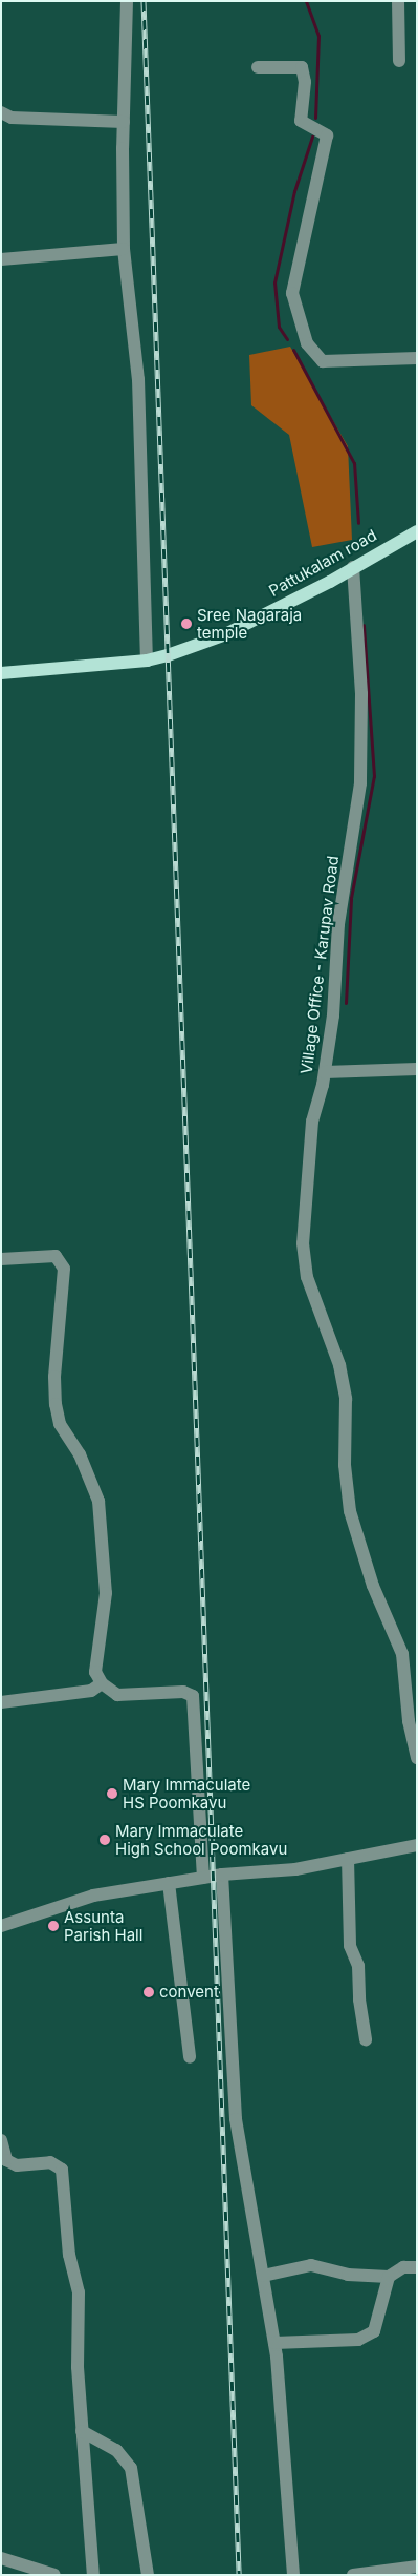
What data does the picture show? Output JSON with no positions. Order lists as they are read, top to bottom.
{
  "streets": {
    "main road": ["Pattukalam road"],
    "street": ["Village Office - Karupav Road"]
  },
  "crossings": [
    ["Pattukalam road", "Village Office - Karupav Road"]
  ],
  "places": [
    "Sree Nagaraja temple",
    "Mary Immaculate HS Poomkavu",
    "Mary Immaculate High School Poomkavu",
    "Assunta Parish Hall",
    "convent"
  ]
}
